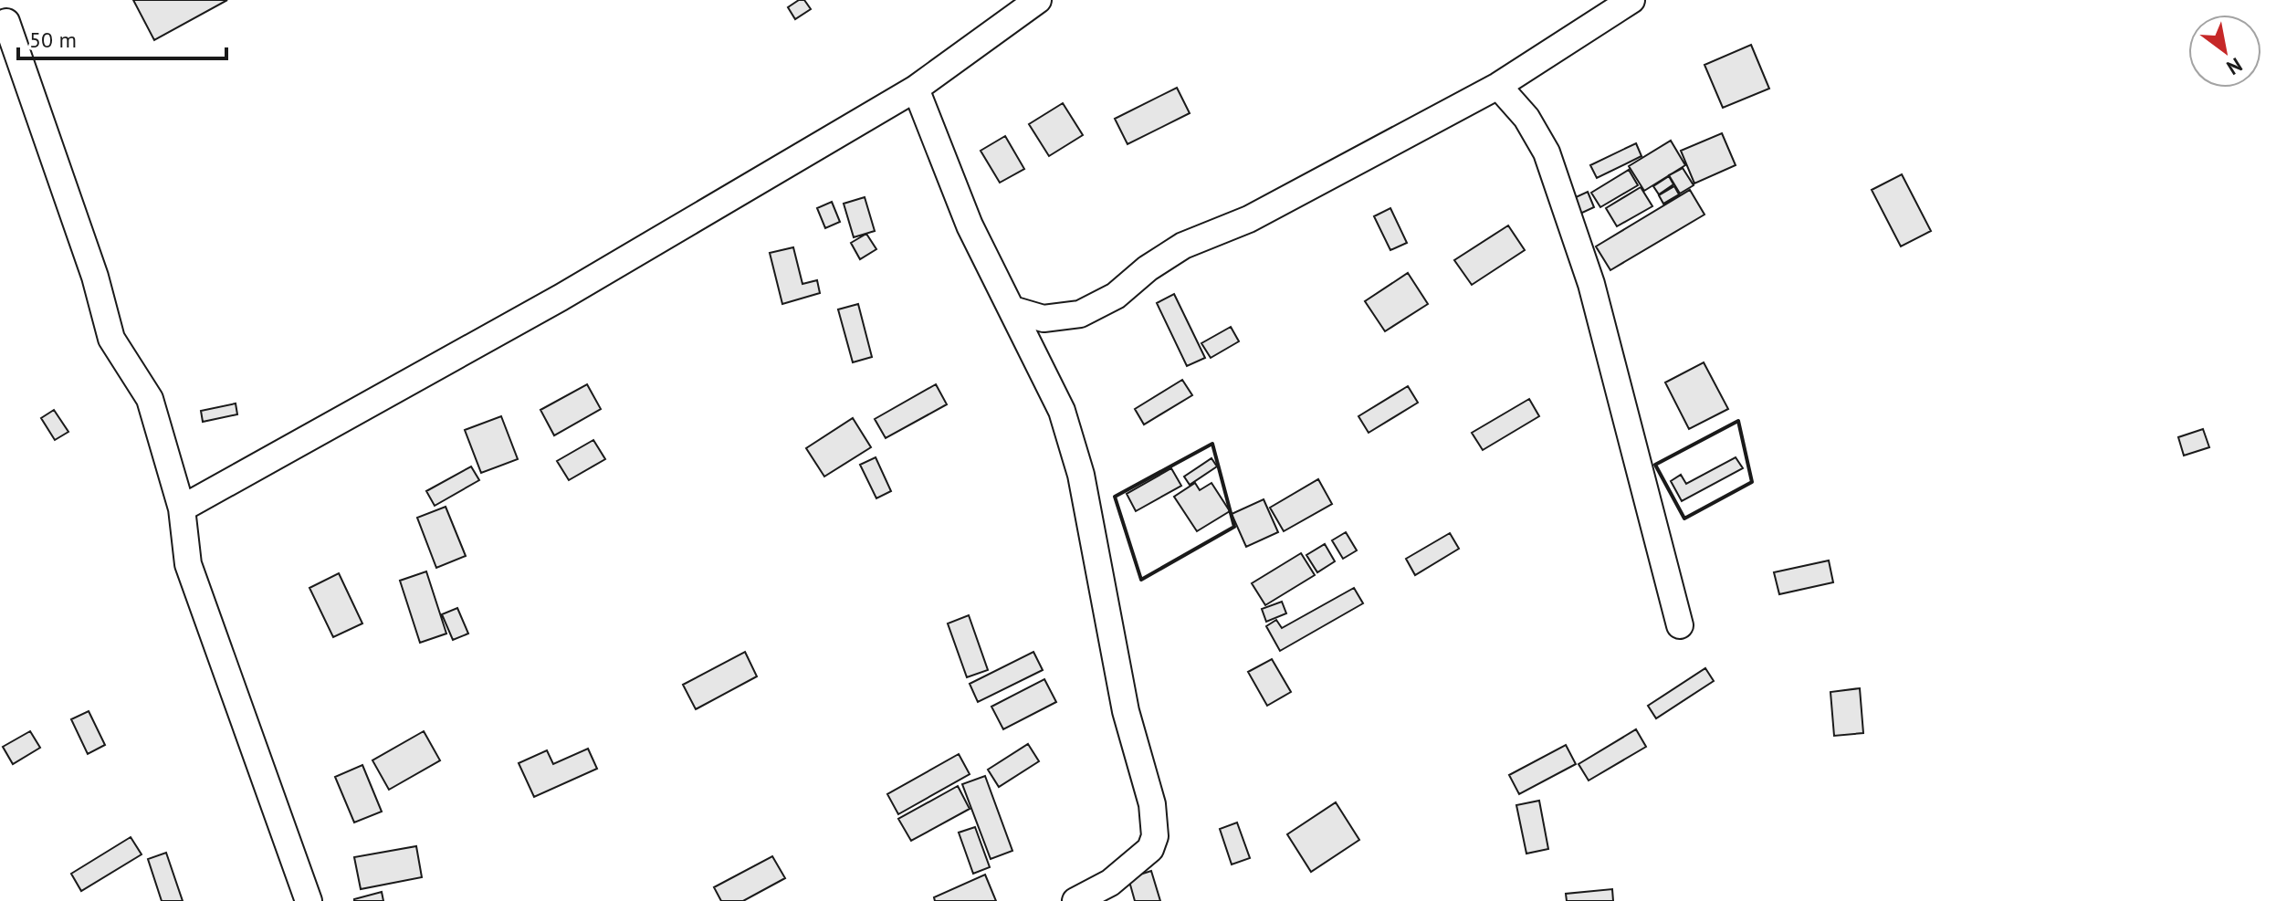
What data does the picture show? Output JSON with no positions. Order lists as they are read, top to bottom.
{
  "scale_bar": "50 m",
  "north": "bottom right"
}
